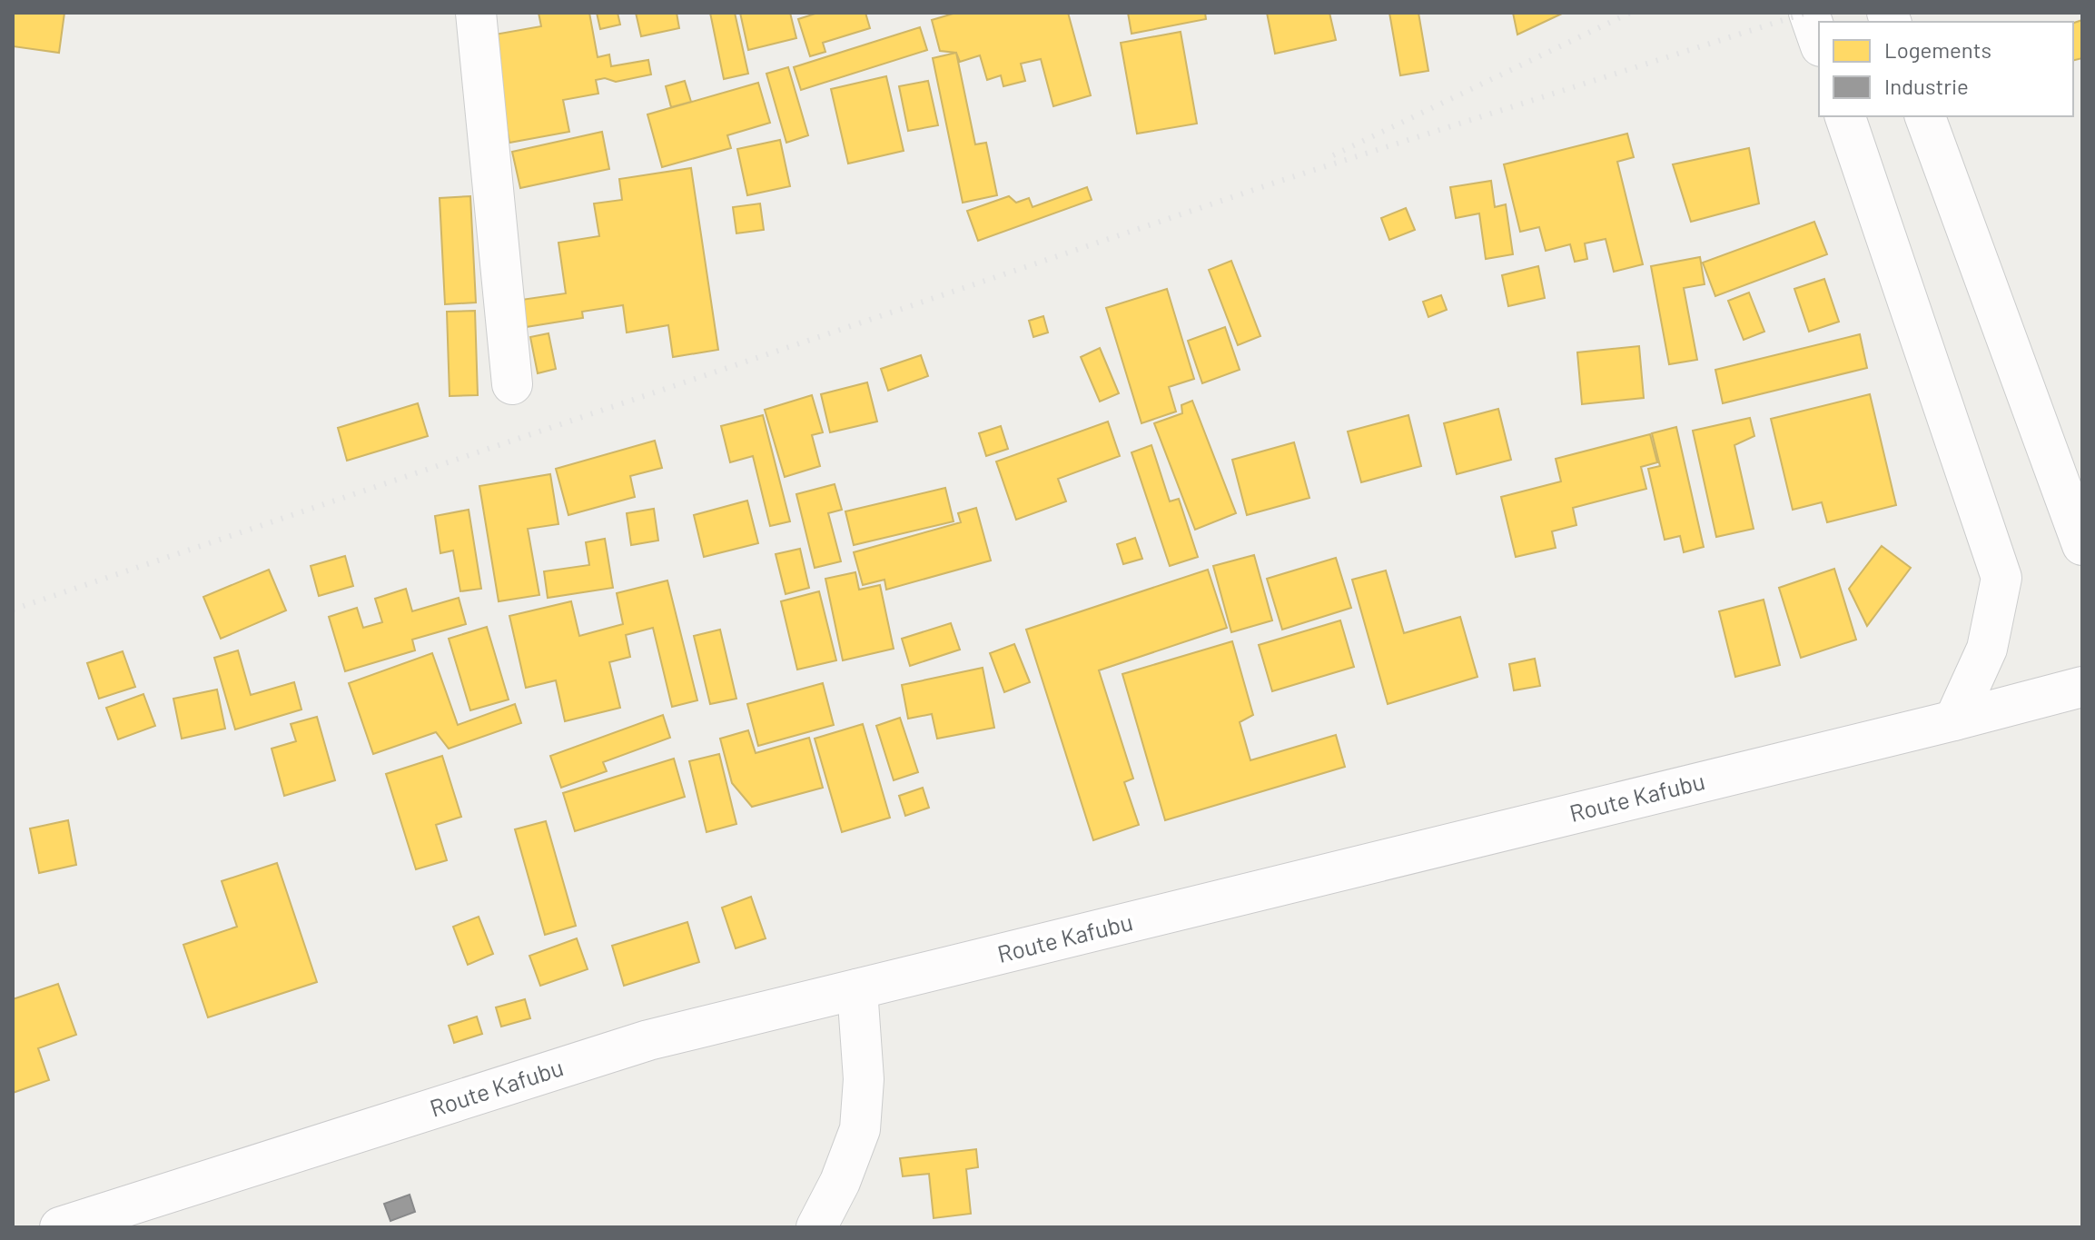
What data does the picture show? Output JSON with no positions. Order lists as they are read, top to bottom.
{
  "streets": {
    "main road": ["Route Kafubu"]
  },
  "legend": ["Logements", "Industrie"]
}
